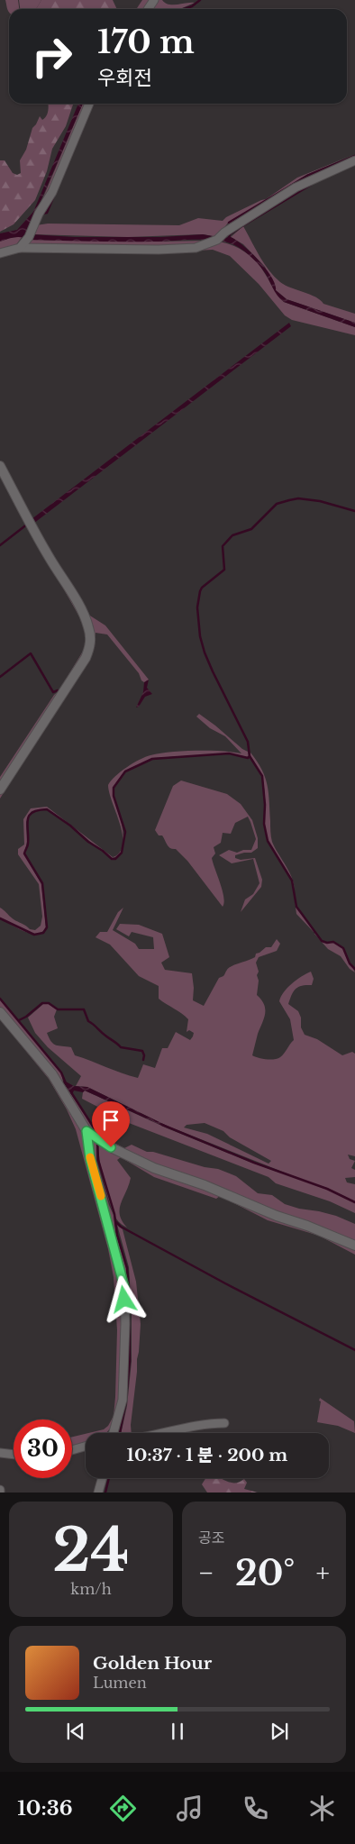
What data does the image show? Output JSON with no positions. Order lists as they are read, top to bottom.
{
  "page": {
    "turn": ["170 m", "우회전"],
    "limit": "30",
    "trip": "10:37 · 1 분 · 200 m",
    "tile": [
      ["24", "km/h"],
      "공조"
    ],
    "heat": ["−", "20°", "+"],
    "song": ["Golden Hour", "Lumen"],
    "tabs": "10:36"
  }
}
